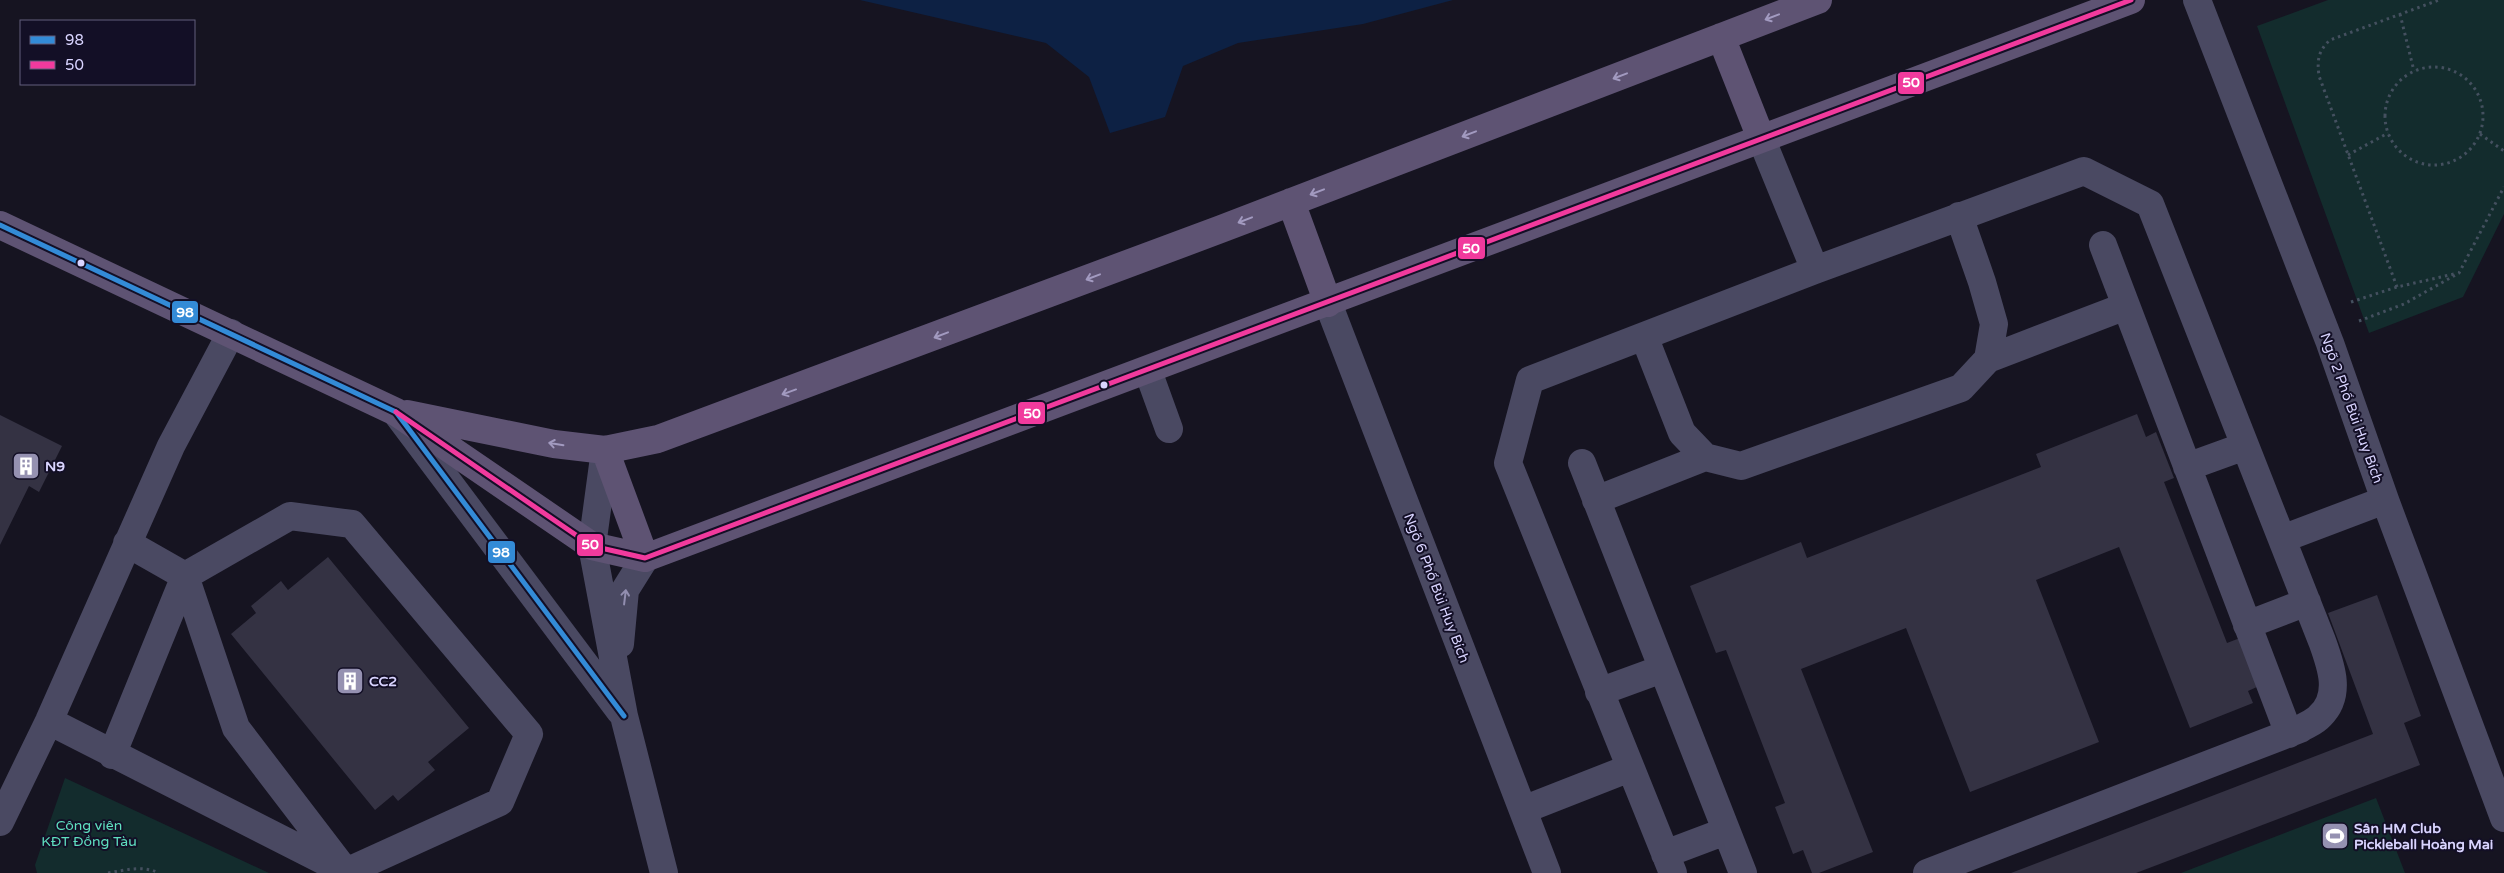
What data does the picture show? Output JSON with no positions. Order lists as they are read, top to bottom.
{
  "streets": {
    "street": ["Ngõ 2 Phố Bùi Huy Bích", "Ngõ 6 Phố Bùi Huy Bích"]
  },
  "parks": ["Công viên KĐT Đồng Tàu"],
  "places": {
    "building": ["N9", "CC2"],
    "sports": ["Sân HM Club Pickleball Hoàng Mai"]
  },
  "lines": ["transit line 50", "transit line 98"],
  "legend": ["98", "50"]
}
